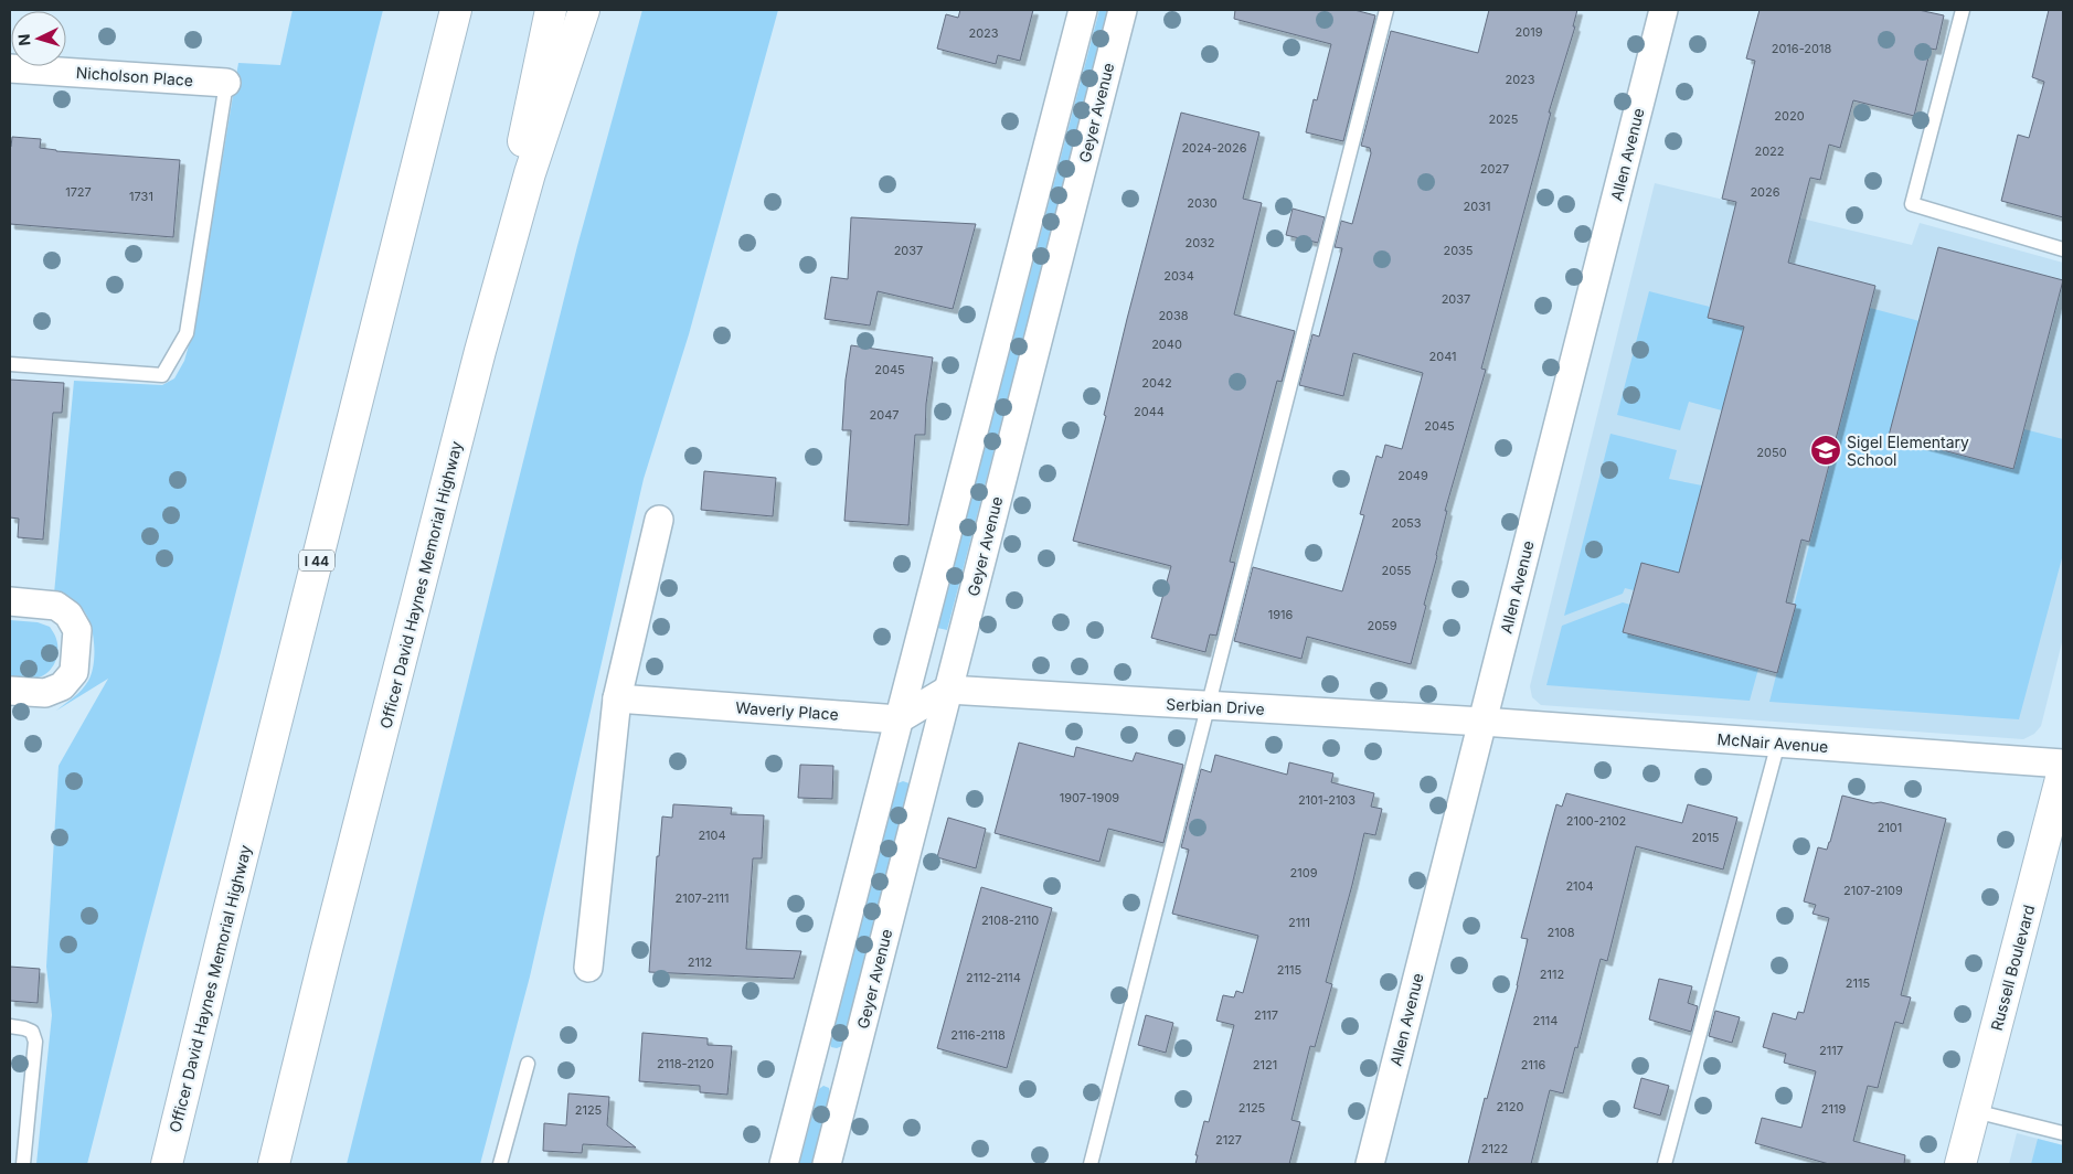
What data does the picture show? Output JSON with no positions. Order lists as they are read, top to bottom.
{
  "streets": {
    "main road": ["I 44", "Officer David Haynes Memorial Highway", "Russell Boulevard"],
    "street": [
      "Nicholson Place",
      "Geyer Avenue",
      "Allen Avenue",
      "Serbian Drive",
      "Waverly Place",
      "McNair Avenue"
    ]
  },
  "crossings": [
    ["Geyer Avenue", "Serbian Drive"],
    ["Allen Avenue", "Serbian Drive"],
    ["Allen Avenue", "McNair Avenue"],
    ["Serbian Drive", "McNair Avenue"]
  ],
  "places": {
    "school or university": ["Sigel Elementary School"]
  },
  "house_numbers": [
    "2019",
    "2023",
    "2016-2018",
    "2023",
    "2020",
    "2025",
    "2024-2026",
    "2022",
    "2027",
    "1727",
    "2026",
    "1731",
    "2030",
    "2031",
    "2032",
    "2037",
    "2035",
    "2034",
    "2037",
    "2038",
    "2040",
    "2041",
    "2045",
    "2042",
    "2044",
    "2047",
    "2045",
    "2050",
    "2049",
    "2053",
    "2055",
    "1916",
    "2059",
    "1907-1909",
    "2101-2103",
    "2100-2102",
    "2101",
    "2104",
    "2015",
    "2109",
    "2104",
    "2107-2109",
    "2107-2111",
    "2108-2110",
    "2111",
    "2108",
    "2112",
    "2115",
    "2112",
    "2112-2114",
    "2115",
    "2117",
    "2114",
    "2116-2118",
    "2117",
    "2118-2120",
    "2121",
    "2116",
    "2120",
    "2125",
    "2119",
    "2125",
    "2127",
    "2122"
  ],
  "north": "left"
}
